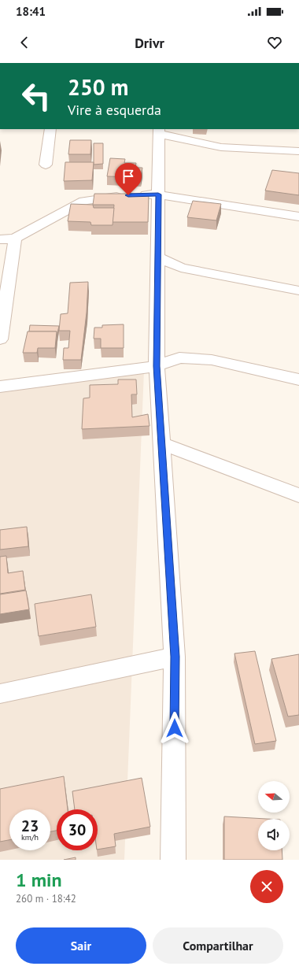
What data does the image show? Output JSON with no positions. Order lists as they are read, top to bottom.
{
  "north": "left",
  "page": {
    "status": "18:41",
    "header": "Drivr",
    "turn": ["250 m", "Vire à esquerda"],
    "speed": "23 km/h",
    "limit": "30",
    "heading": ["1 min", "260 m · 18:42"],
    "buttons": ["Sair", "Compartilhar"]
  }
}
